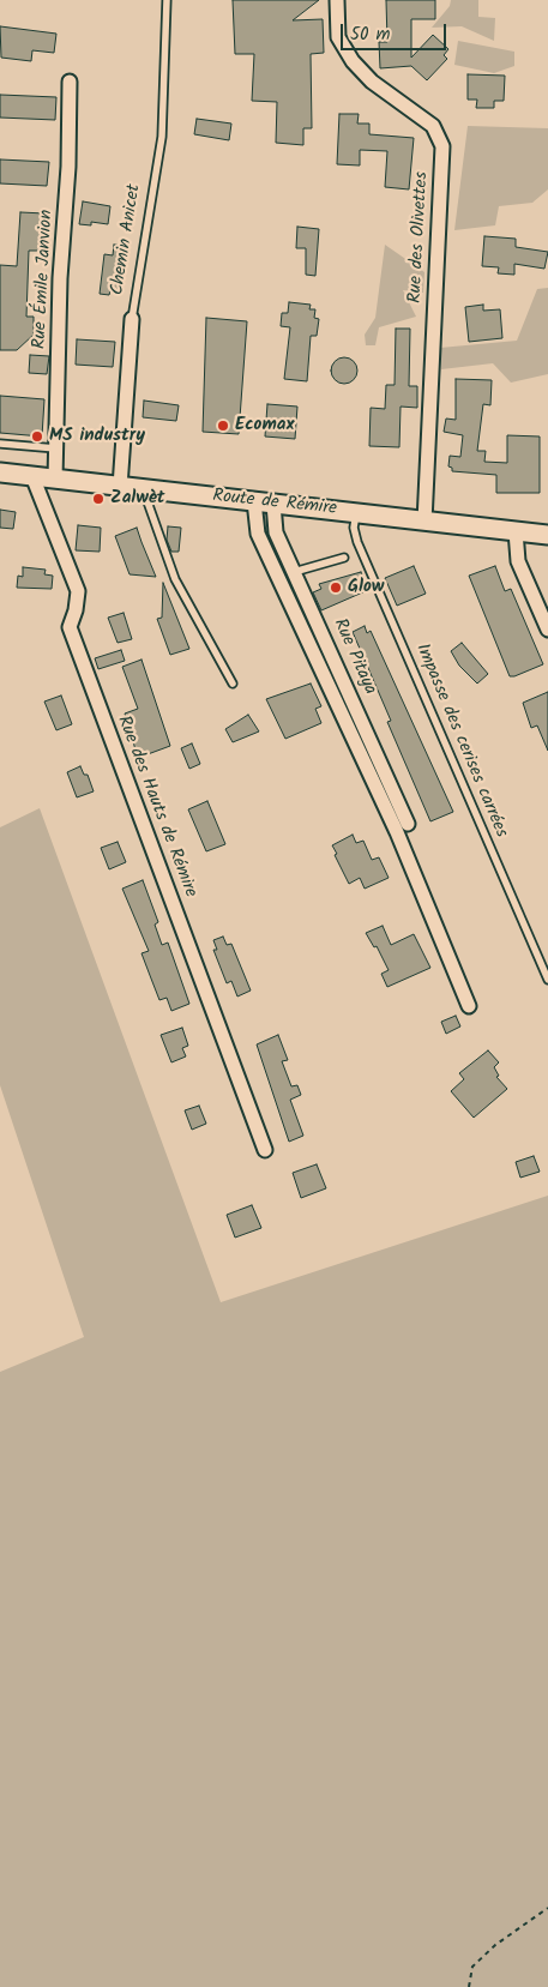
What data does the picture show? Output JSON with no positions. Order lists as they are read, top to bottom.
{
  "streets": {
    "main road": ["Route de Rémire"],
    "street": [
      "Rue des Olivettes",
      "Chemin Anicet",
      "Rue Émile Janvion",
      "Rue Pitaya",
      "Rue des Hauts de Rémire"
    ],
    "lane": ["Impasse des cerises carrées"]
  },
  "crossings": [
    ["Rue des Olivettes", "Route de Rémire"],
    ["Chemin Anicet", "Route de Rémire"],
    ["Rue Émile Janvion", "Route de Rémire"],
    ["Route de Rémire", "Rue Pitaya"],
    ["Route de Rémire", "Impasse des cerises carrées"],
    ["Route de Rémire", "Rue des Hauts de Rémire"]
  ],
  "places": [
    "Ecomax",
    "MS industry",
    "Zalwèt",
    "Glow"
  ],
  "scale_bar": "50 m"
}
